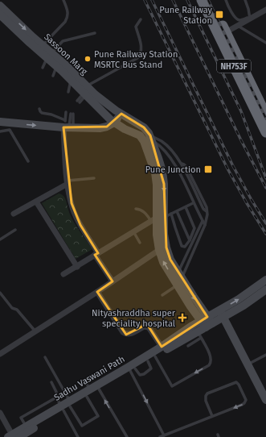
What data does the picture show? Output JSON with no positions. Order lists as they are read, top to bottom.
{
  "streets": {
    "highway": ["NH753F"],
    "main road": ["Sassoon Marg", "Sadhu Vaswani Path"]
  },
  "places": {
    "transit": ["Pune Railway Station", "Pune Junction"],
    "other": ["Pune Railway Station MSRTC Bus Stand"],
    "health": ["Nityashraddha super speciality hospital"]
  }
}
